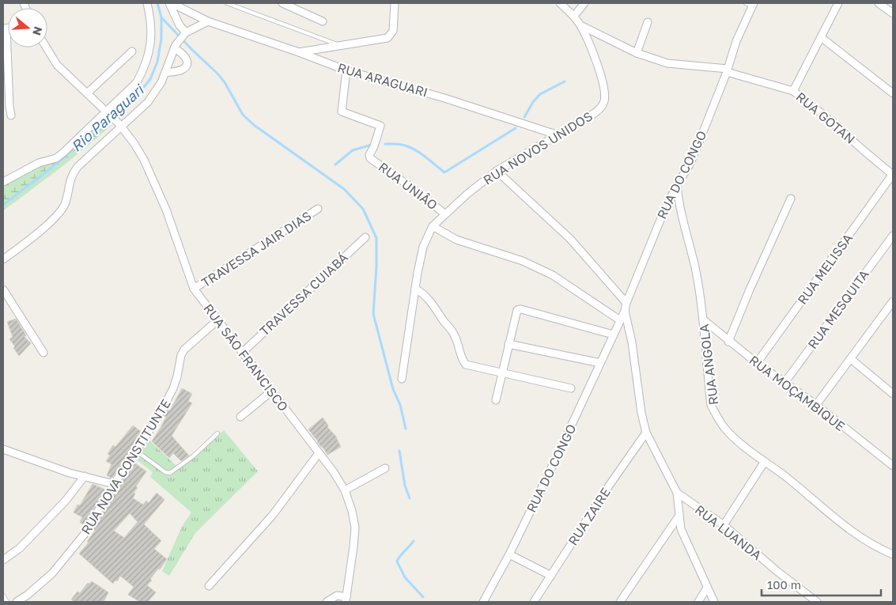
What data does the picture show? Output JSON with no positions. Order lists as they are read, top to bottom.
{
  "streets": {
    "street": [
      "RUA ARAGUARI",
      "RUA GOTAN",
      "RUA NOVOS UNIDOS",
      "RUA DO CONGO",
      "RUA UNIÂO",
      "TRAVESSA JAIR DIAS",
      "RUA MELISSA",
      "TRAVESSA CUIABÁ",
      "RUA MESQUITA",
      "RUA SÃO FRANCISCO",
      "RUA ANGOLA",
      "RUA MOÇAMBIQUE",
      "RUA NOVA CONSTITUNTE",
      "RUA ZAIRE",
      "RUA LUANDA"
    ]
  },
  "crossings": [
    ["RUA ARAGUARI", "RUA NOVOS UNIDOS"],
    ["RUA ARAGUARI", "RUA UNIÂO"],
    ["RUA GOTAN", "RUA NOVOS UNIDOS"],
    ["RUA GOTAN", "RUA DO CONGO"],
    ["RUA GOTAN", "RUA MELISSA"],
    ["RUA NOVOS UNIDOS", "RUA UNIÂO"],
    ["RUA DO CONGO", "RUA ANGOLA"],
    ["TRAVESSA JAIR DIAS", "RUA SÃO FRANCISCO"],
    ["RUA MELISSA", "RUA MOÇAMBIQUE"],
    ["TRAVESSA CUIABÁ", "RUA SÃO FRANCISCO"],
    ["RUA MESQUITA", "RUA MOÇAMBIQUE"],
    ["RUA SÃO FRANCISCO", "RUA NOVA CONSTITUNTE"],
    ["RUA ANGOLA", "RUA MOÇAMBIQUE"]
  ],
  "water": ["Rio Paraguari"],
  "scale_bar": "100 m",
  "north": "right"
}
